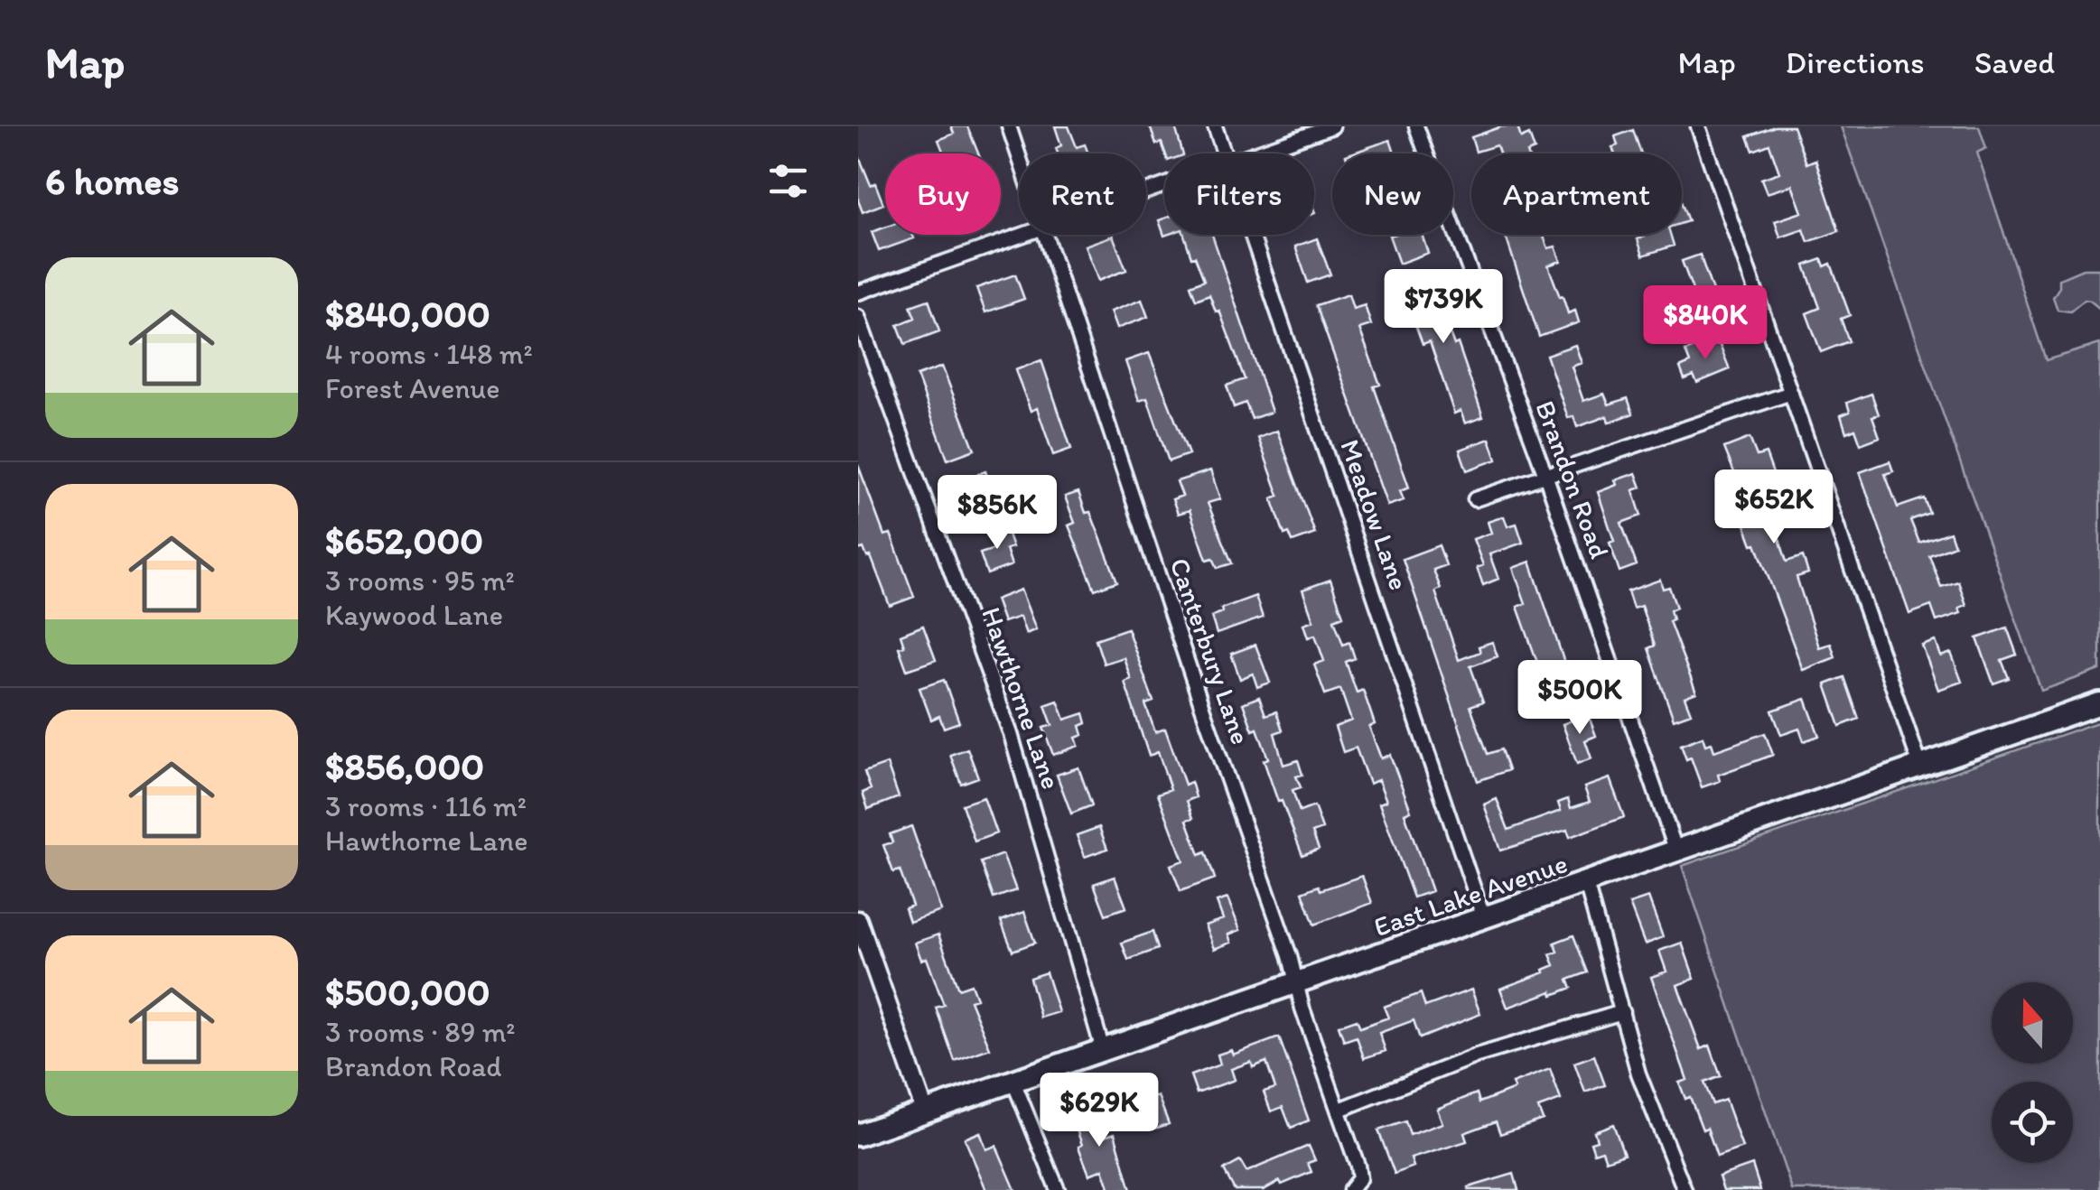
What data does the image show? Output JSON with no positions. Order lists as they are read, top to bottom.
{
  "streets": {
    "main road": ["East Lake Avenue"],
    "street": [
      "Brandon Road",
      "Meadow Lane",
      "Canterbury Lane",
      "Hawthorne Lane"
    ]
  },
  "crossings": [
    ["Brandon Road", "East Lake Avenue"],
    ["Meadow Lane", "East Lake Avenue"],
    ["Canterbury Lane", "East Lake Avenue"],
    ["Hawthorne Lane", "East Lake Avenue"]
  ],
  "north": "top",
  "page": {
    "header": "Map",
    "nav": ["Map", "Directions", "Saved"],
    "heading": "6 homes",
    "chip": [
      "Buy",
      "Rent",
      "Filters",
      "New",
      "Apartment"
    ],
    "list": [
      {
        "name": "$840,000",
        "note": "4 rooms · 148 m² · Forest Avenue"
      },
      {
        "name": "$652,000",
        "note": "3 rooms · 95 m² · Kaywood Lane"
      },
      {
        "name": "$856,000",
        "note": "3 rooms · 116 m² · Hawthorne Lane"
      },
      {
        "name": "$500,000",
        "note": "3 rooms · 89 m² · Brandon Road"
      }
    ],
    "price": [
      "$739K",
      "$840K",
      "$652K",
      "$856K",
      "$500K",
      "$629K"
    ]
  }
}
